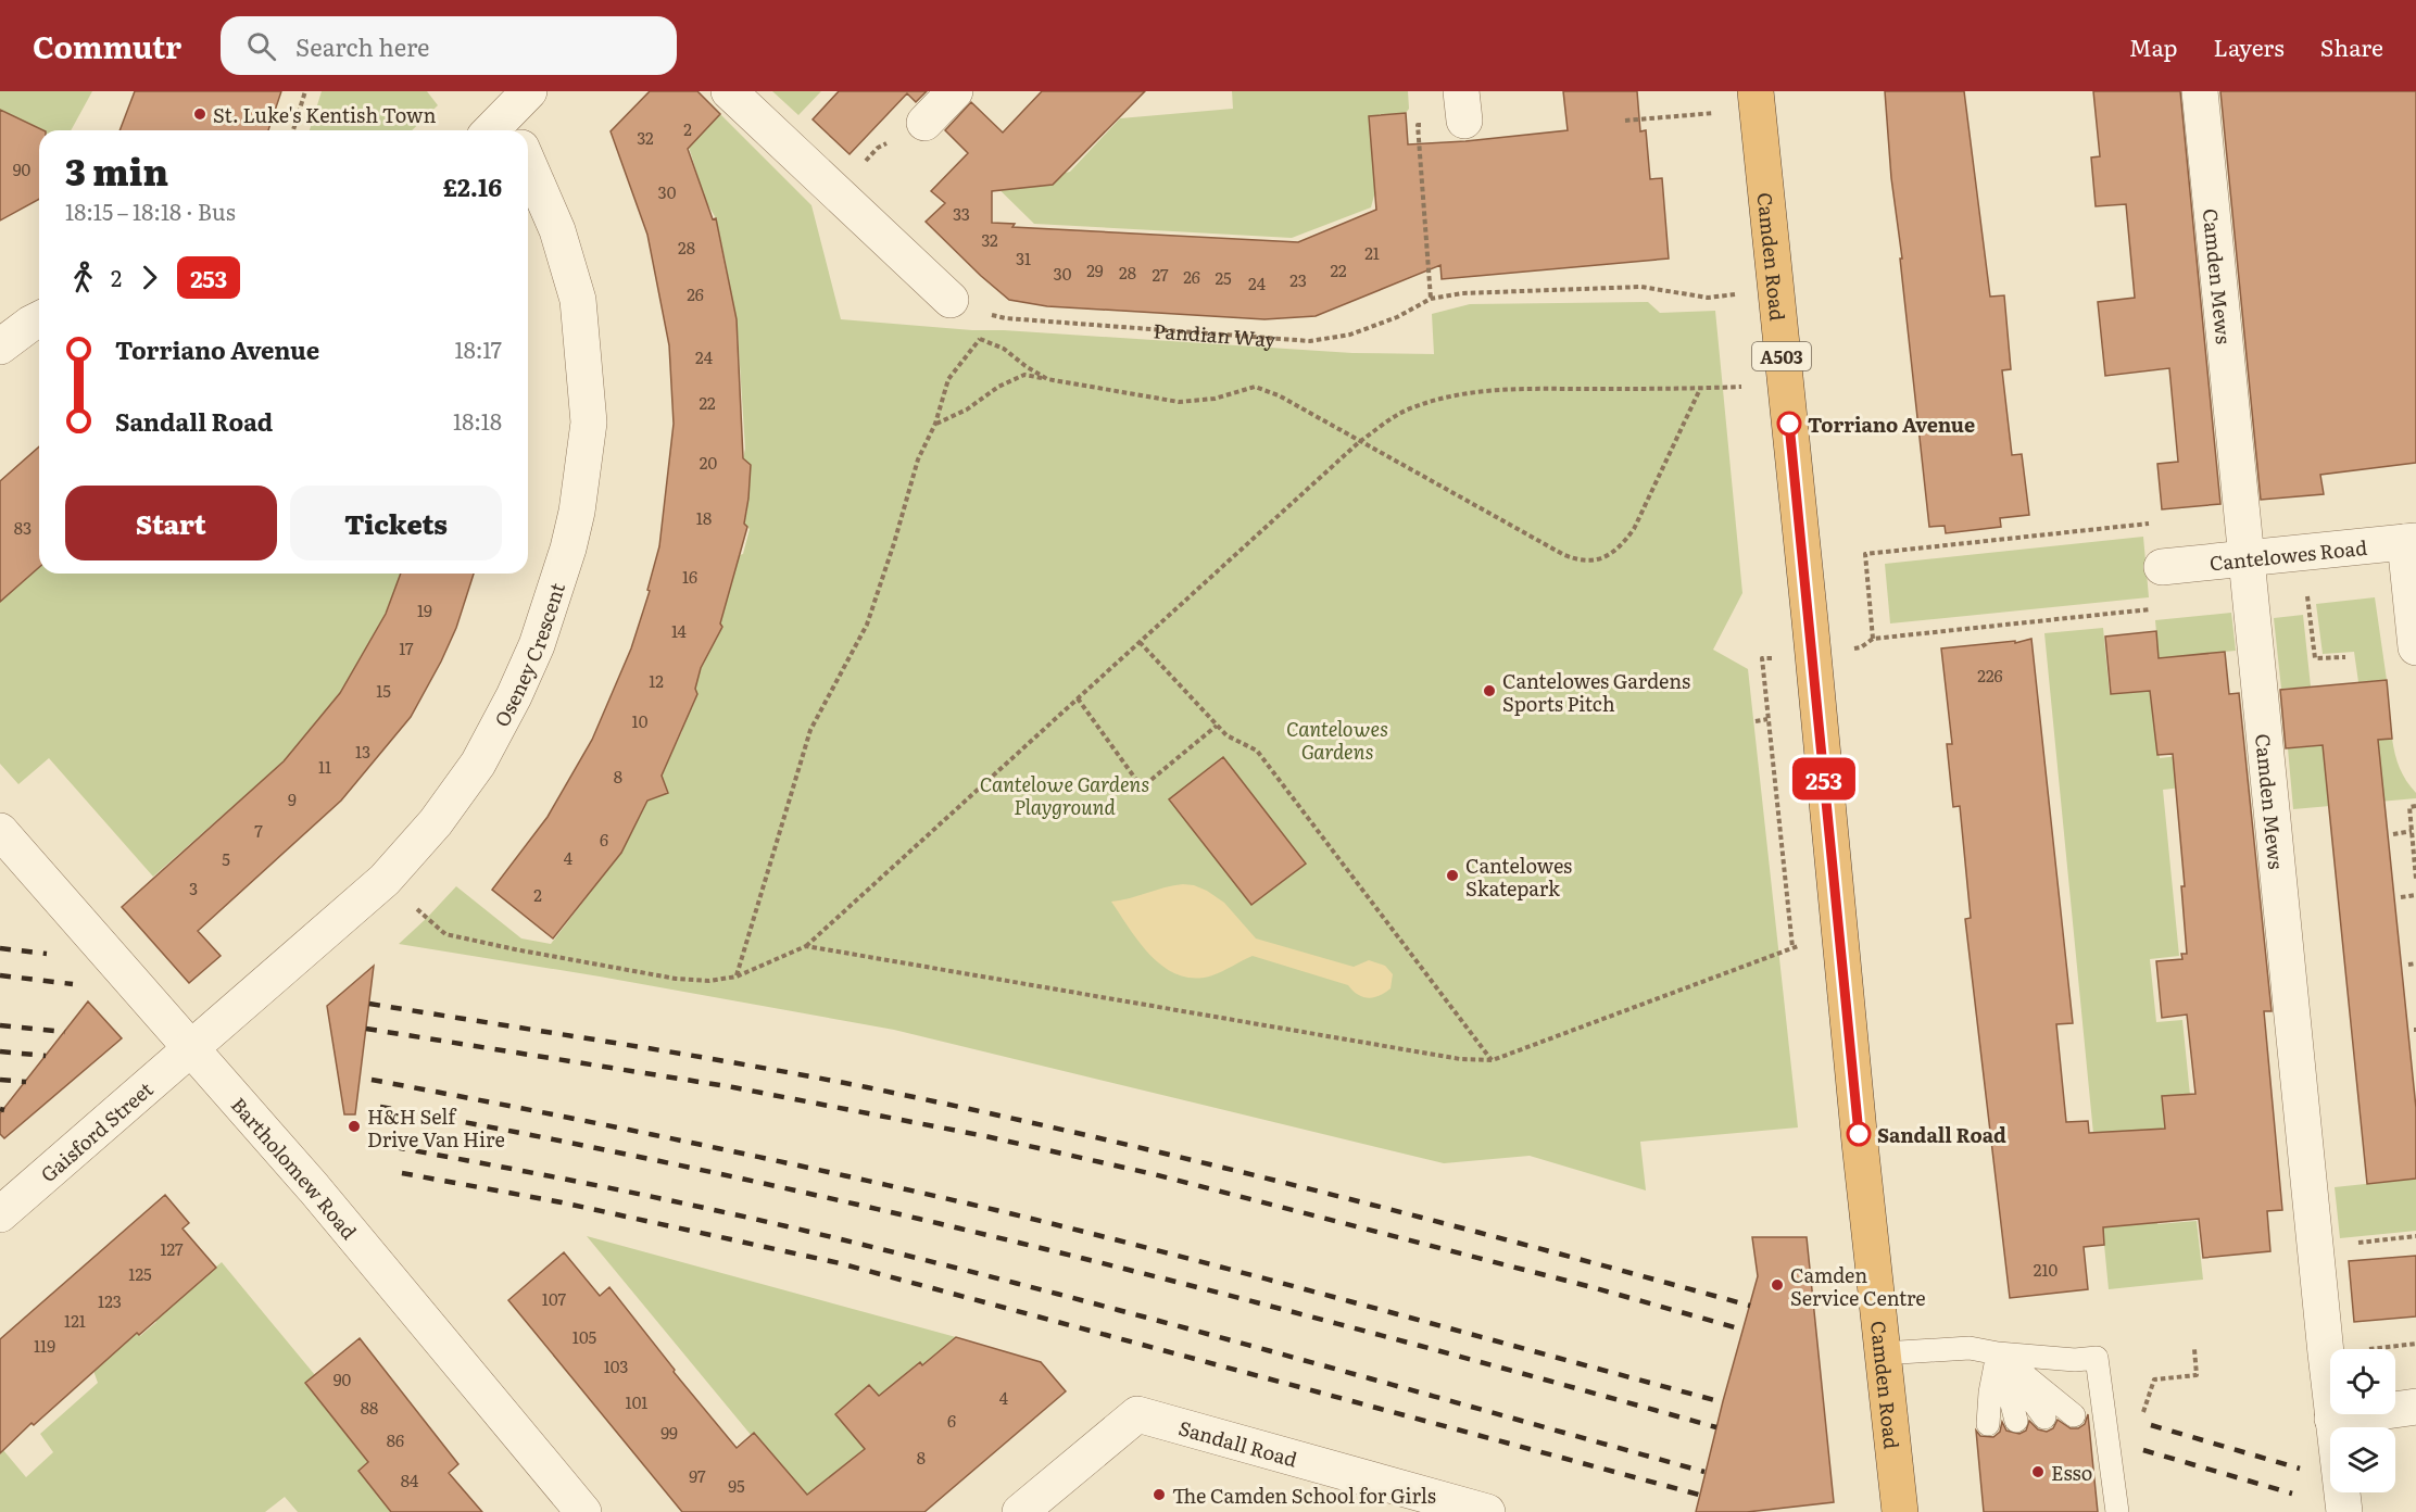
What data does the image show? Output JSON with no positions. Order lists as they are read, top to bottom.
{
  "streets": {
    "highway": ["Camden Road", "A503"],
    "street": [
      "Camden Mews",
      "Cantelowes Road",
      "Oseney Crescent",
      "Gaisford Street",
      "Bartholomew Road",
      "Sandall Road"
    ],
    "path": ["Pandian Way"]
  },
  "crossings": [
    ["Camden Road", "Pandian Way"],
    ["Camden Mews", "Cantelowes Road"],
    ["Oseney Crescent", "Gaisford Street"],
    ["Oseney Crescent", "Bartholomew Road"],
    ["Gaisford Street", "Bartholomew Road"]
  ],
  "parks": ["Cantelowes Gardens", "Cantelowe Gardens Playground"],
  "places": [
    "St. Luke's Kentish Town",
    "Torriano Avenue",
    "Cantelowes Gardens Sports Pitch",
    "Cantelowes Skatepark",
    "H&H Self Drive Van Hire",
    "Sandall Road",
    "Camden Service Centre",
    "Esso",
    "The Camden School for Girls"
  ],
  "lines": ["bus line 253"],
  "house_numbers": [
    "2",
    "32",
    "90",
    "30",
    "33",
    "32",
    "28",
    "21",
    "31",
    "29",
    "22",
    "28",
    "30",
    "27",
    "26",
    "25",
    "23",
    "24",
    "26",
    "24",
    "22",
    "20",
    "18",
    "83",
    "16",
    "19",
    "14",
    "17",
    "226",
    "12",
    "15",
    "10",
    "13",
    "11",
    "8",
    "9",
    "7",
    "6",
    "4",
    "5",
    "3",
    "2",
    "127",
    "210",
    "125",
    "107",
    "123",
    "121",
    "105",
    "119",
    "103",
    "90",
    "4",
    "101",
    "88",
    "6",
    "99",
    "86",
    "8",
    "97",
    "84",
    "95"
  ],
  "page": {
    "header": "Commutr",
    "search": "Search here",
    "nav": ["Map", "Layers", "Share"],
    "on_map": "253",
    "heading": ["3 min", "18:15 – 18:18 · Bus", "£2.16"],
    "legs": ["2", "253"],
    "list": [
      {
        "name": "Torriano Avenue",
        "value": "18:17"
      },
      {
        "name": "Sandall Road",
        "value": "18:18"
      }
    ],
    "buttons": ["Start", "Tickets"]
  }
}
